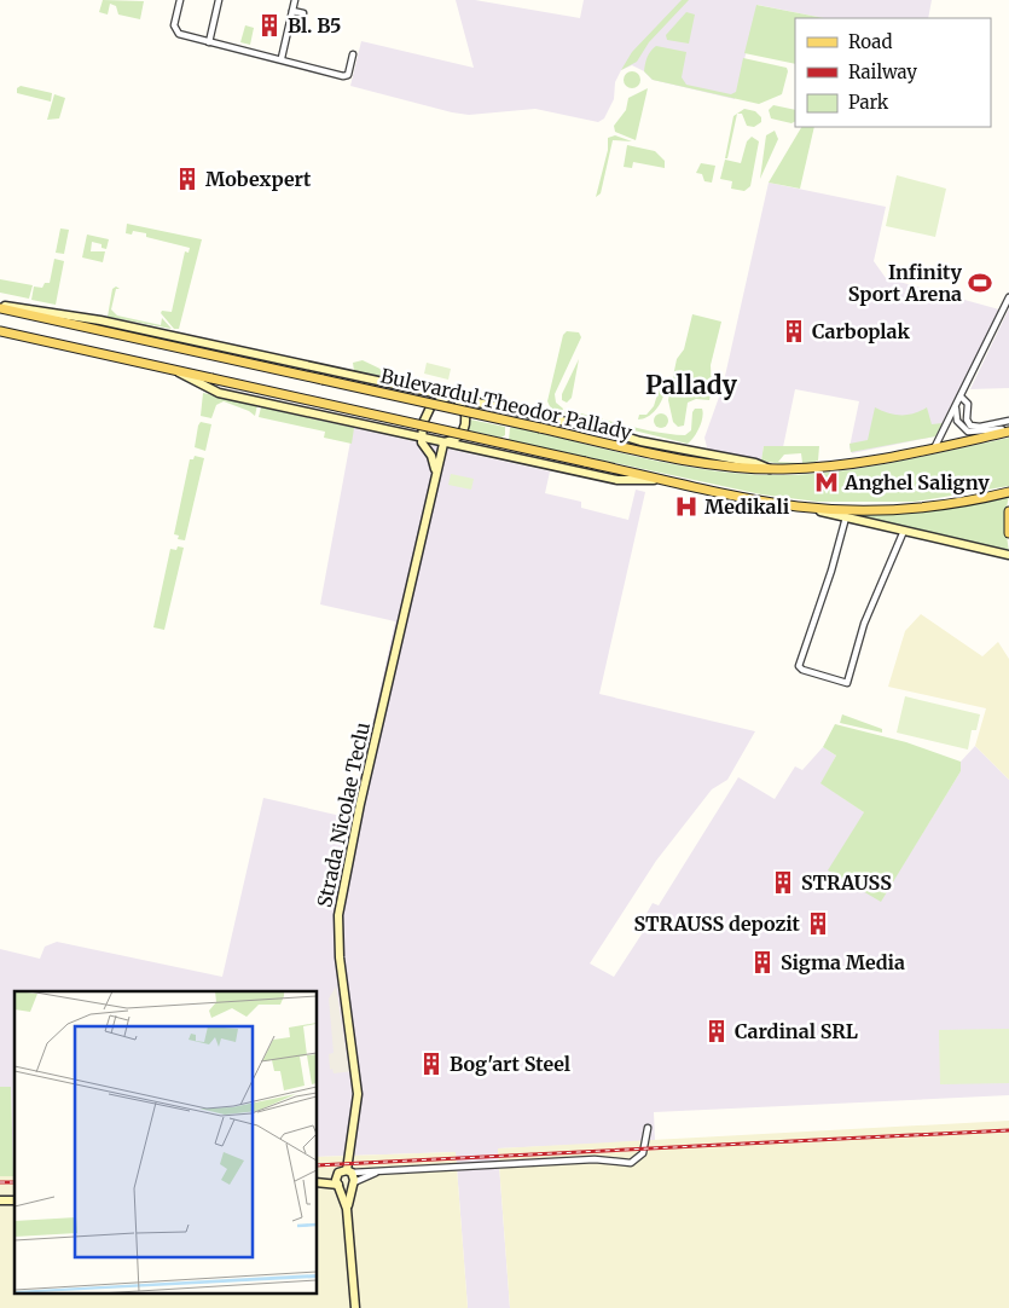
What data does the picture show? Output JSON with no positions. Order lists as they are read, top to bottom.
{
  "streets": {
    "main road": ["Bulevardul Theodor Pallady"],
    "street": ["Strada Nicolae Teclu"]
  },
  "crossings": [
    ["Bulevardul Theodor Pallady", "Strada Nicolae Teclu"]
  ],
  "districts": ["Pallady"],
  "places": {
    "building": [
      "Bl. B5",
      "Mobexpert",
      "Carboplak",
      "STRAUSS",
      "STRAUSS depozit",
      "Sigma Media",
      "Cardinal SRL",
      "Bog'art Steel"
    ],
    "sports": ["Infinity Sport Arena"],
    "metro station": ["Anghel Saligny"],
    "hospital": ["Medikali"]
  },
  "legend": ["Road", "Railway", "Park"]
}
